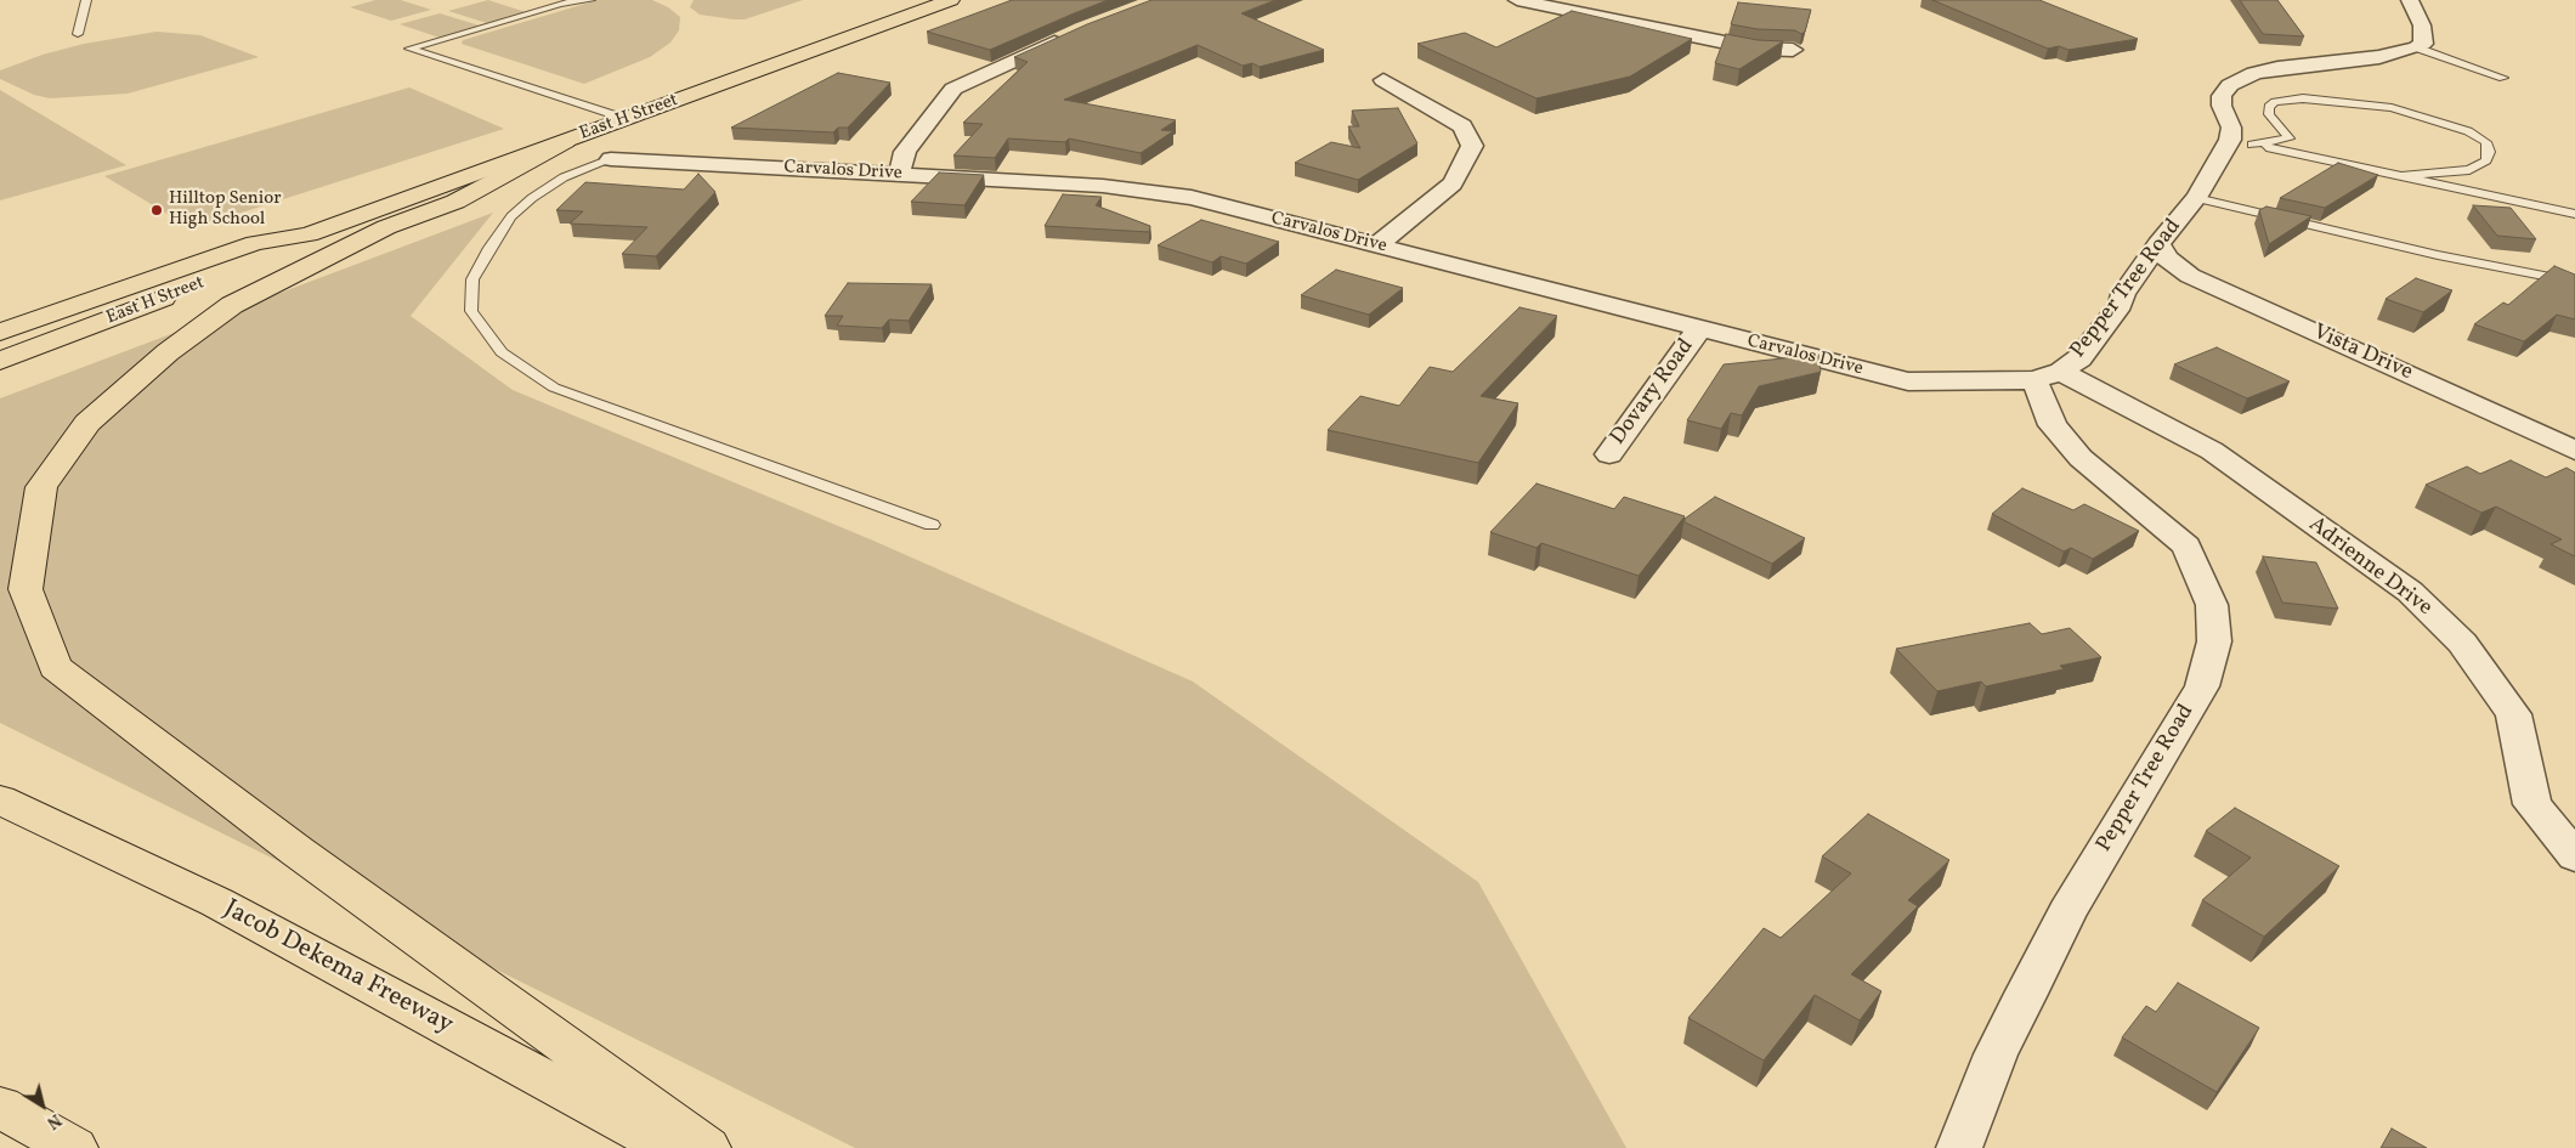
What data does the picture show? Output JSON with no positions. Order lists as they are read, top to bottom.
{
  "streets": {
    "main road": ["East H Street", "Jacob Dekema Freeway"],
    "street": [
      "Carvalos Drive",
      "Pepper Tree Road",
      "Vista Drive",
      "Dovary Road",
      "Adrienne Drive"
    ]
  },
  "crossings": [
    ["Carvalos Drive", "Pepper Tree Road"],
    ["Carvalos Drive", "Dovary Road"],
    ["Carvalos Drive", "Adrienne Drive"],
    ["Pepper Tree Road", "Vista Drive"],
    ["Pepper Tree Road", "Adrienne Drive"]
  ],
  "places": ["Hilltop Senior High School"],
  "north": "bottom right"
}
